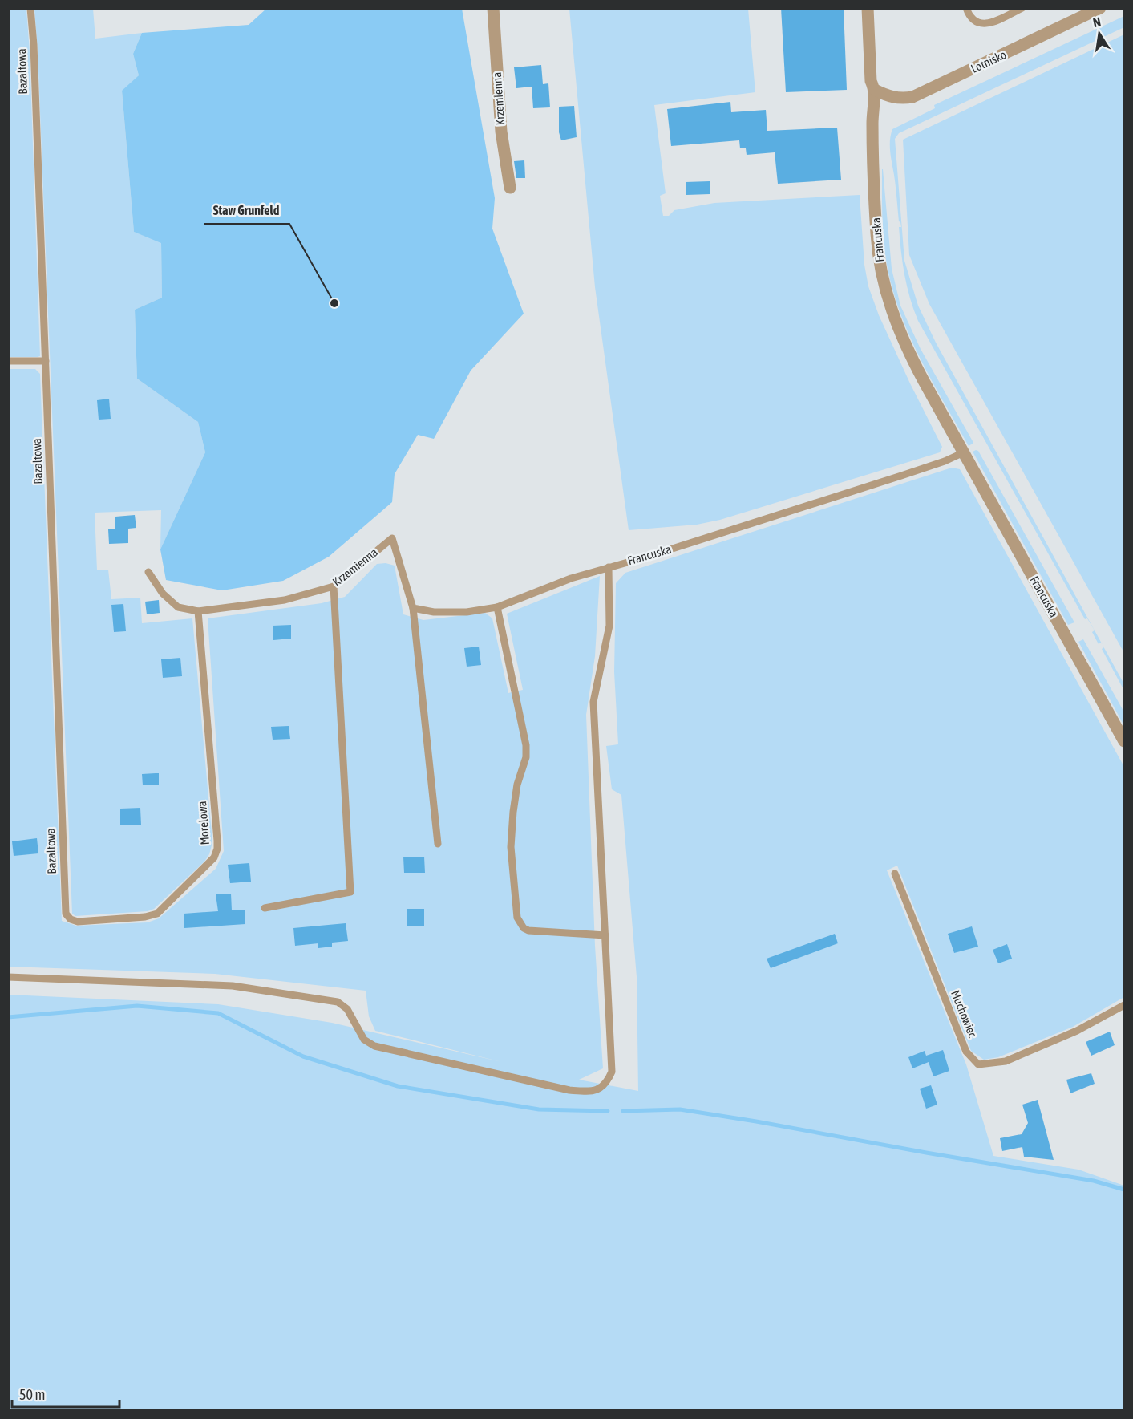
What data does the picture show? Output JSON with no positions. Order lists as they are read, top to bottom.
{
  "streets": {
    "street": ["Lotnisko", "Krzemienna", "Francuska"],
    "lane": ["Bazaltowa", "Morelowa", "Muchowiec"]
  },
  "crossings": [
    ["Lotnisko", "Francuska"],
    ["Bazaltowa", "Morelowa"],
    ["Krzemienna", "Morelowa"]
  ],
  "places": ["Staw Grunfeld"],
  "scale_bar": "50 m",
  "north": "top"
}
